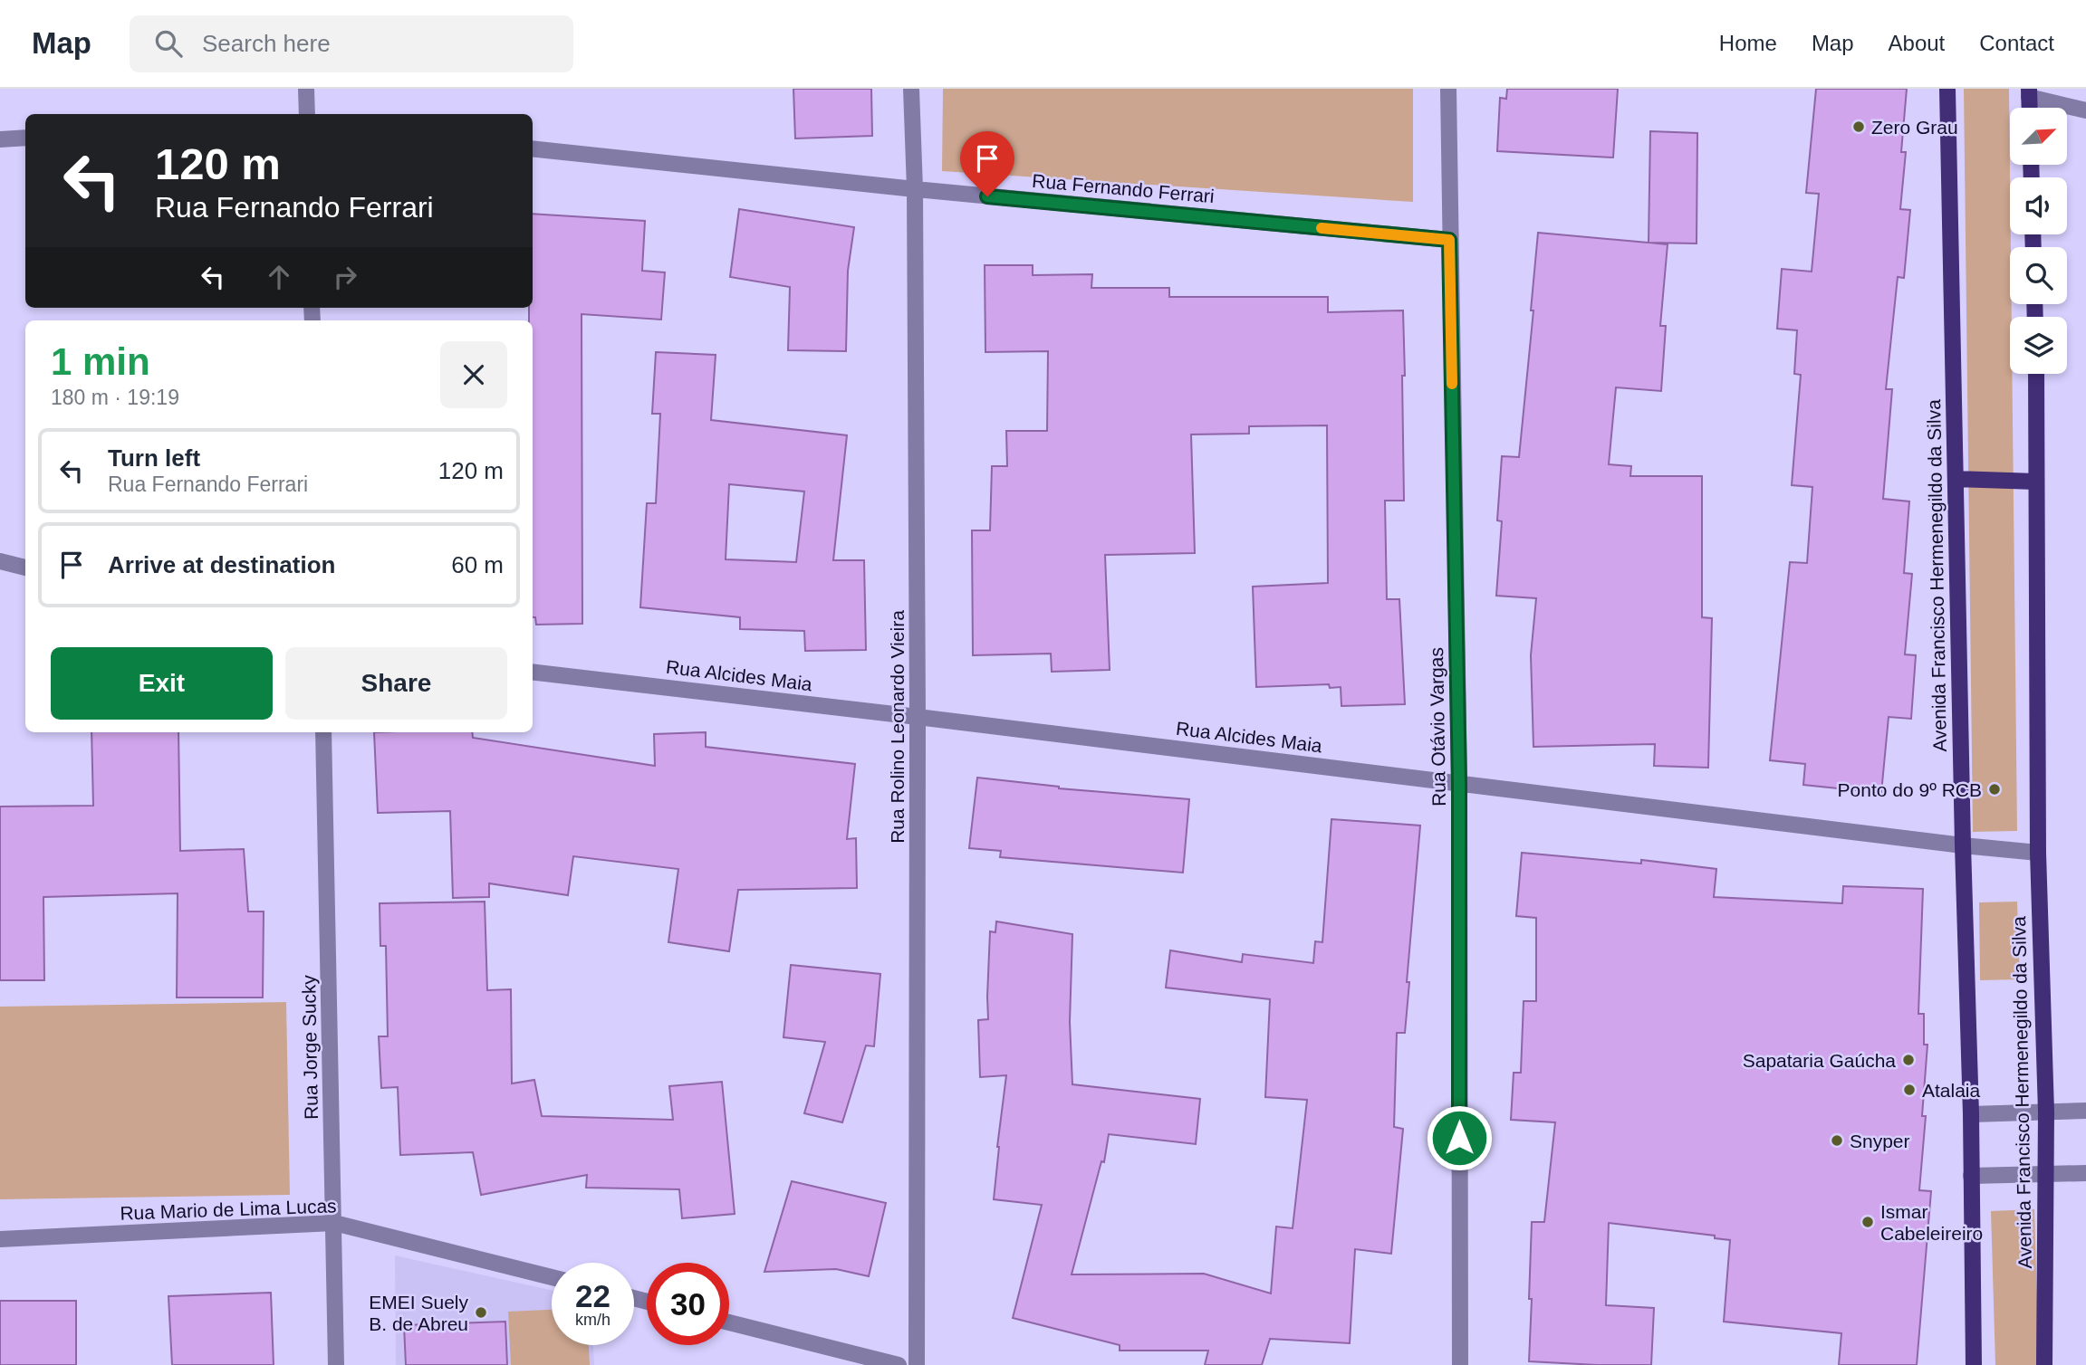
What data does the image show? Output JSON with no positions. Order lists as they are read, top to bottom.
{
  "streets": {
    "main road": ["Avenida Francisco Hermenegildo da Silva"],
    "street": [
      "Rua Fernando Ferrari",
      "Rua Alcides Maia",
      "Rua Rolino Leonardo Vieira",
      "Rua Otávio Vargas",
      "Rua Jorge Sucky",
      "Rua Mario de Lima Lucas"
    ]
  },
  "crossings": [
    ["Rua Fernando Ferrari", "Rua Rolino Leonardo Vieira"],
    ["Rua Fernando Ferrari", "Rua Otávio Vargas"],
    ["Avenida Francisco Hermenegildo da Silva", "Rua Alcides Maia"],
    ["Rua Alcides Maia", "Rua Rolino Leonardo Vieira"],
    ["Rua Alcides Maia", "Rua Otávio Vargas"],
    ["Rua Jorge Sucky", "Rua Mario de Lima Lucas"]
  ],
  "places": [
    "Zero Grau",
    "Ponto do 9º RCB",
    "Sapataria Gaúcha",
    "Atalaia",
    "Snyper",
    "Ismar Cabeleireiro",
    "EMEI Suely B. de Abreu"
  ],
  "north": "top right",
  "page": {
    "header": "Map",
    "search": "Search here",
    "nav": [
      "Home",
      "Map",
      "About",
      "Contact"
    ],
    "turn": ["120 m", "Rua Fernando Ferrari"],
    "heading": ["1 min", "180 m · 19:19"],
    "list": [
      {
        "name": "Turn left",
        "note": "Rua Fernando Ferrari",
        "value": "120 m"
      },
      {
        "name": "Arrive at destination",
        "value": "60 m"
      }
    ],
    "buttons": ["Exit", "Share"],
    "speed": "22 km/h",
    "limit": "30"
  }
}
